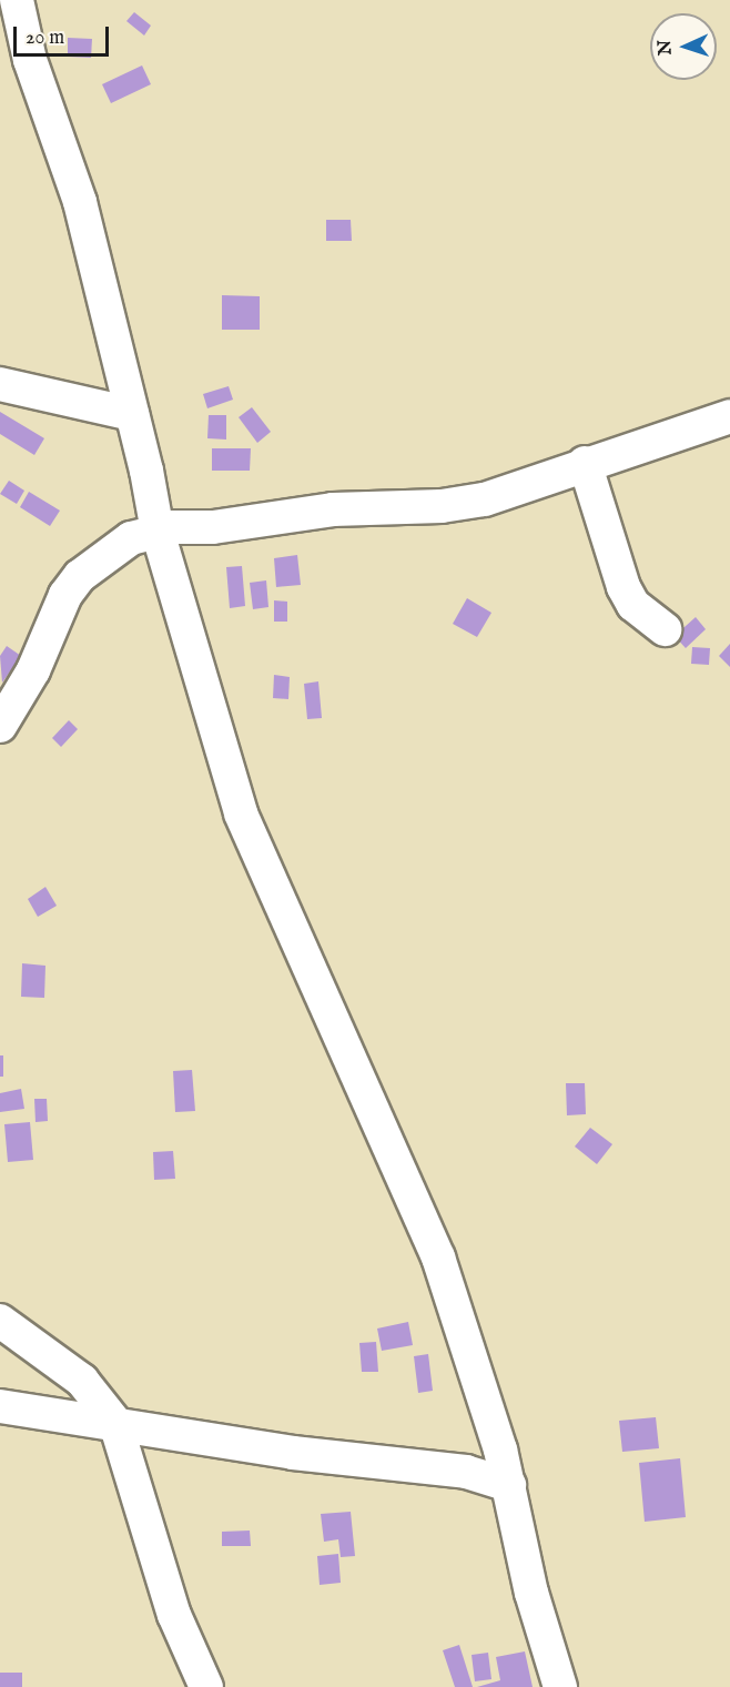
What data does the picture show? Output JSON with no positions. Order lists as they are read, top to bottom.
{
  "scale_bar": "20 m",
  "north": "left"
}
